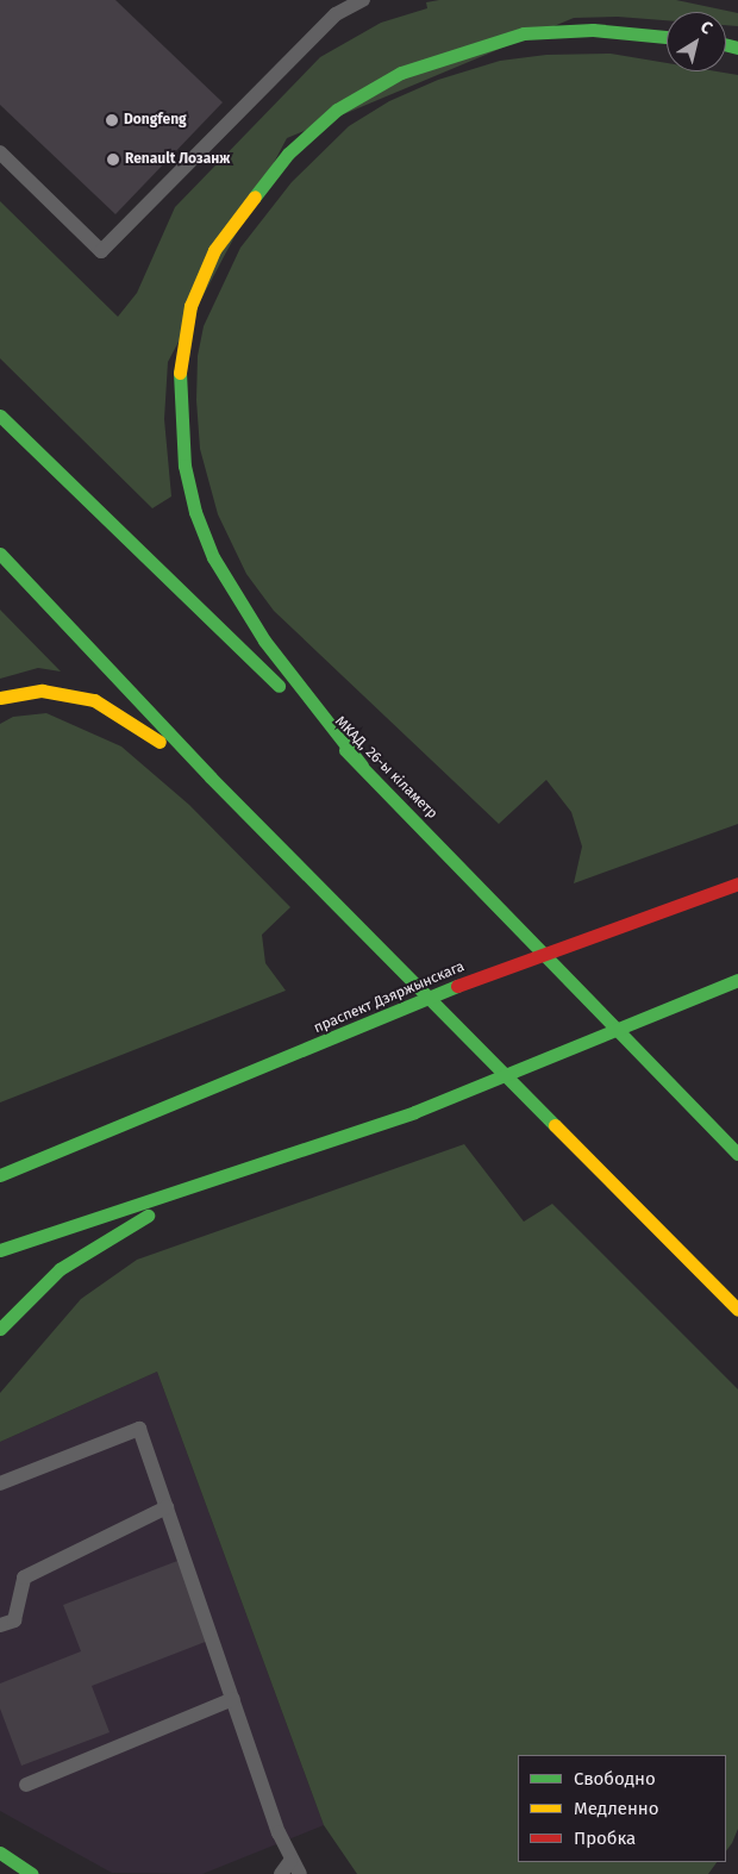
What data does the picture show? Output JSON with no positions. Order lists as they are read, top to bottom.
{
  "streets": {
    "highway": ["МКАД, 26-ы кіламетр", "праспект Дзяржынскага"]
  },
  "places": ["Dongfeng", "Renault Лозанж"],
  "legend": ["Свободно", "Медленно", "Пробка"],
  "north": "top right"
}
